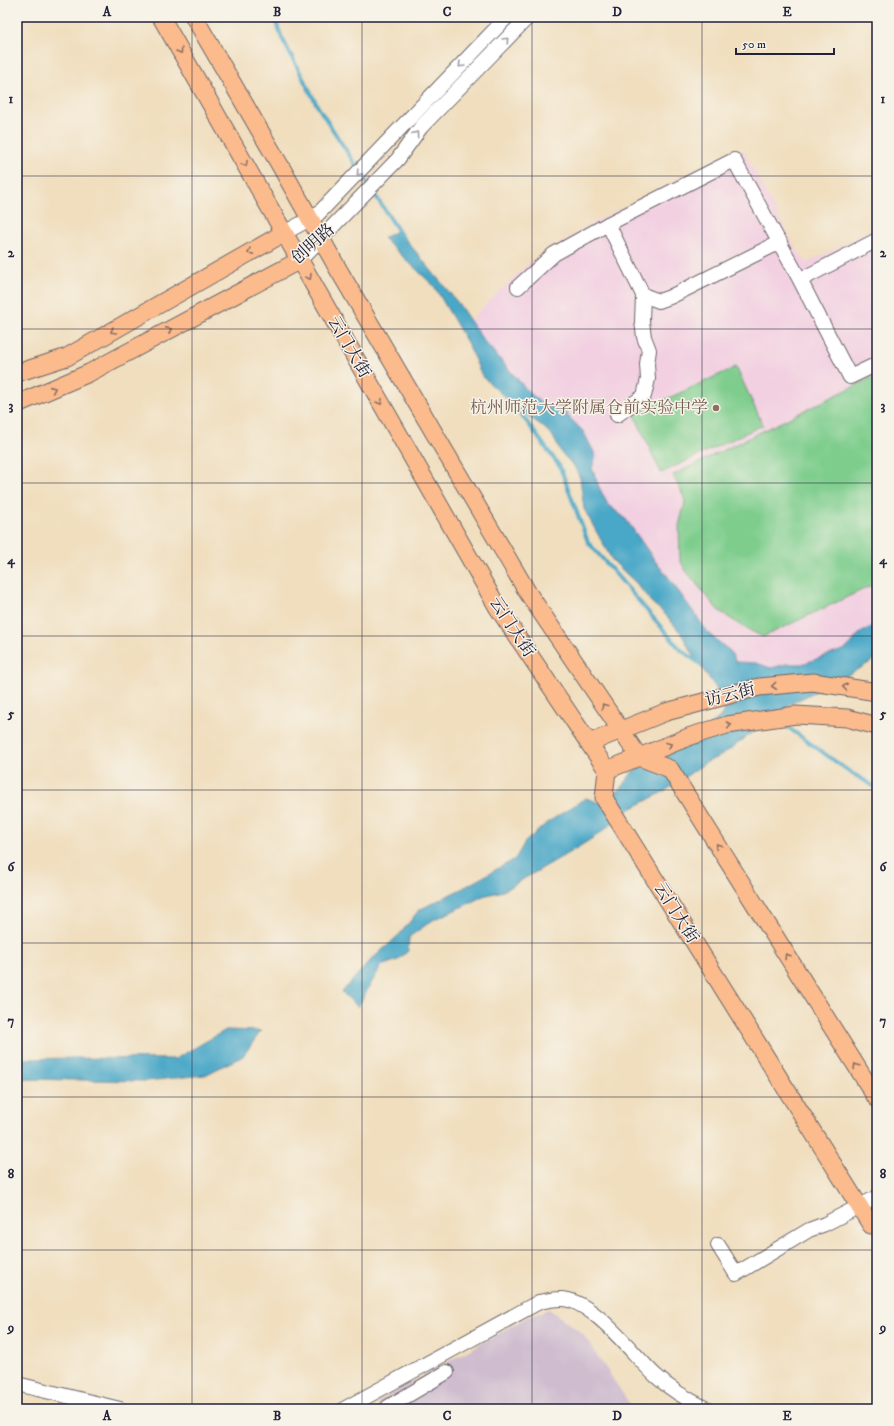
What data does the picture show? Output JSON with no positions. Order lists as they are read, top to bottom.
{
  "streets": {
    "main road": ["创明路", "云门大街", "访云街"]
  },
  "crossings": [
    ["创明路", "云门大街"],
    ["云门大街", "访云街"]
  ],
  "places": ["杭州师范大学附属仓前实验中学"],
  "scale_bar": "50 m",
  "grid": {
    "columns": [
      "A",
      "B",
      "C",
      "D",
      "E"
    ],
    "rows": [
      "1",
      "2",
      "3",
      "4",
      "5",
      "6",
      "7",
      "8",
      "9"
    ]
  }
}
